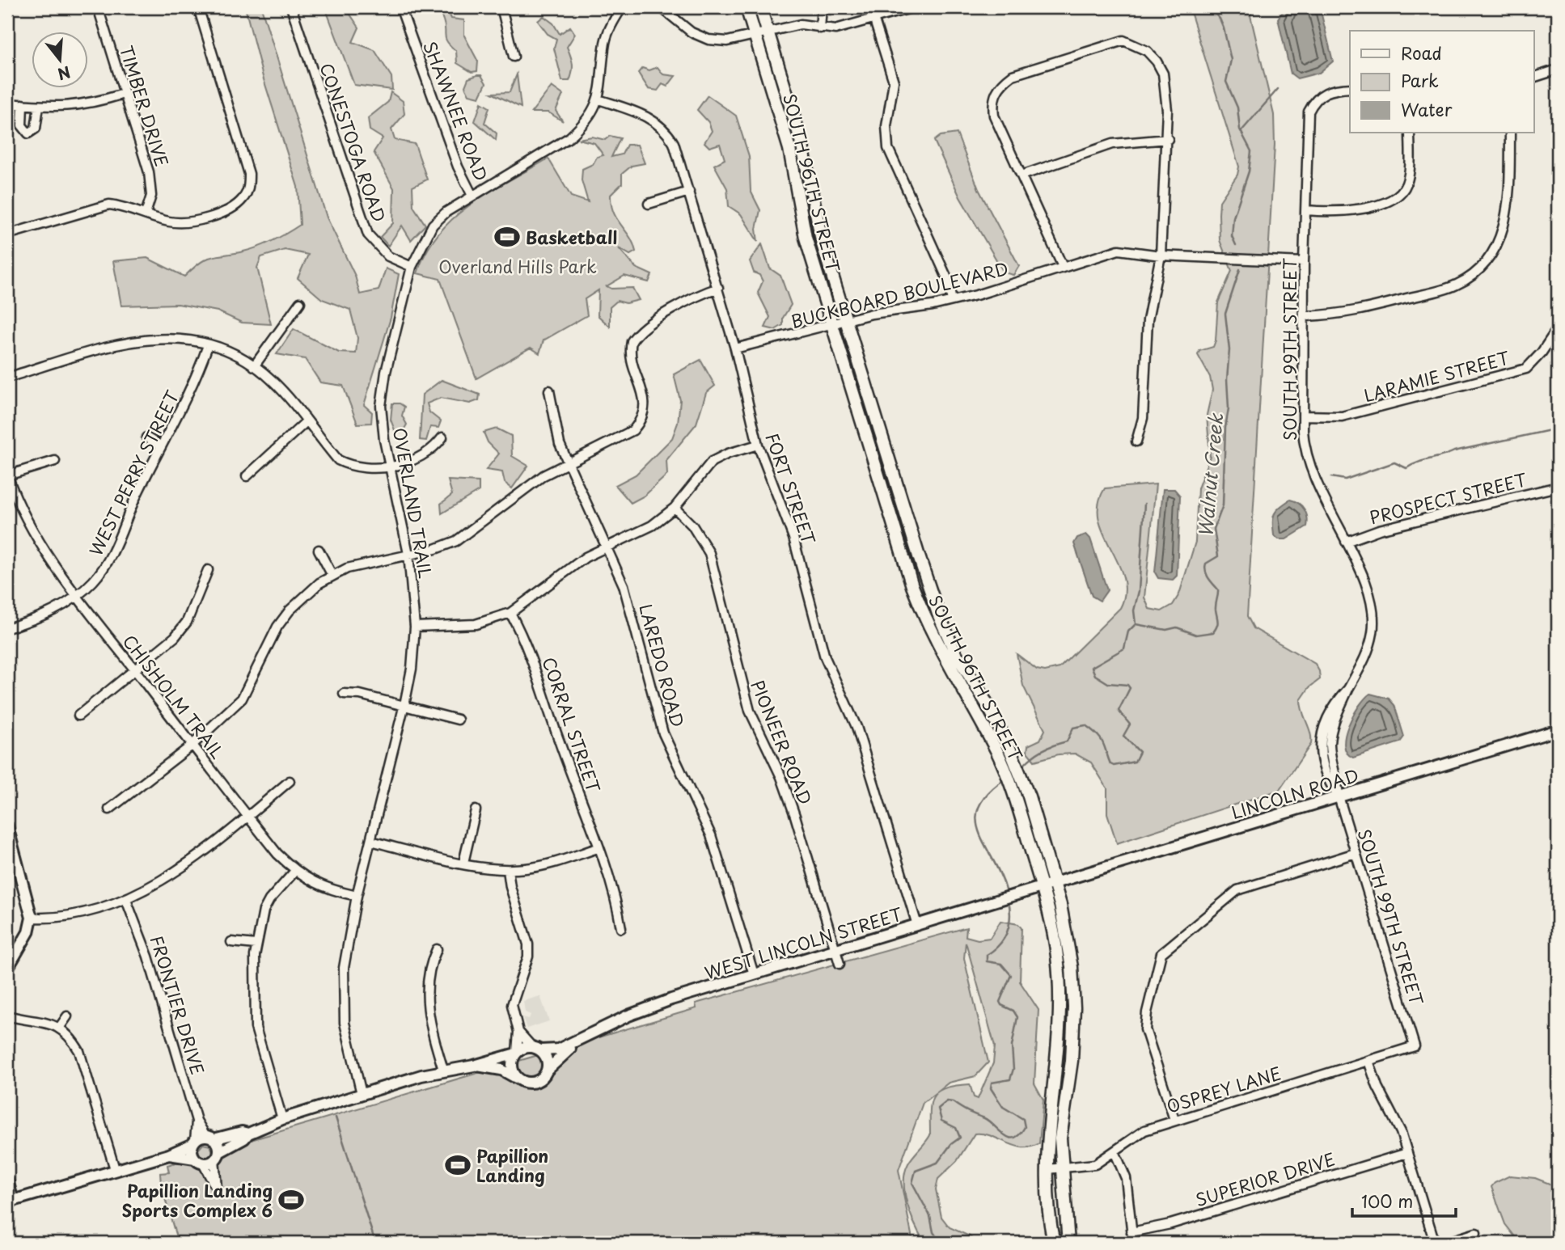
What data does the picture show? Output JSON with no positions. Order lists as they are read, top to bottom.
{
  "streets": {
    "main road": ["SOUTH 96TH STREET"],
    "street": [
      "TIMBER DRIVE",
      "SHAWNEE ROAD",
      "CONESTOGA ROAD",
      "BUCKBOARD BOULEVARD",
      "SOUTH 99TH STREET",
      "LARAMIE STREET",
      "WEST PERRY STREET",
      "FORT STREET",
      "PROSPECT STREET",
      "OVERLAND TRAIL",
      "LAREDO ROAD",
      "CHISHOLM TRAIL",
      "CORRAL STREET",
      "PIONEER ROAD",
      "LINCOLN ROAD",
      "WEST LINCOLN STREET",
      "FRONTIER DRIVE",
      "OSPREY LANE",
      "SUPERIOR DRIVE"
    ]
  },
  "crossings": [
    ["SHAWNEE ROAD", "OVERLAND TRAIL"],
    ["CONESTOGA ROAD", "OVERLAND TRAIL"],
    ["SOUTH 96TH STREET", "BUCKBOARD BOULEVARD"],
    ["SOUTH 96TH STREET", "LINCOLN ROAD"],
    ["SOUTH 96TH STREET", "WEST LINCOLN STREET"],
    ["SOUTH 96TH STREET", "OSPREY LANE"],
    ["BUCKBOARD BOULEVARD", "SOUTH 99TH STREET"],
    ["BUCKBOARD BOULEVARD", "FORT STREET"],
    ["SOUTH 99TH STREET", "LARAMIE STREET"],
    ["SOUTH 99TH STREET", "PROSPECT STREET"],
    ["SOUTH 99TH STREET", "LINCOLN ROAD"],
    ["SOUTH 99TH STREET", "OSPREY LANE"],
    ["WEST PERRY STREET", "CHISHOLM TRAIL"],
    ["FORT STREET", "OVERLAND TRAIL"],
    ["FORT STREET", "WEST LINCOLN STREET"],
    ["OVERLAND TRAIL", "CHISHOLM TRAIL"],
    ["LAREDO ROAD", "WEST LINCOLN STREET"],
    ["PIONEER ROAD", "WEST LINCOLN STREET"],
    ["LINCOLN ROAD", "WEST LINCOLN STREET"]
  ],
  "water": ["Walnut Creek"],
  "parks": ["Overland Hills Park"],
  "places": {
    "sports": ["Basketball", "Papillion Landing", "Papillion Landing Sports Complex 6"]
  },
  "legend": ["Road", "Park", "Water"],
  "scale_bar": "100 m",
  "north": "bottom"
}
